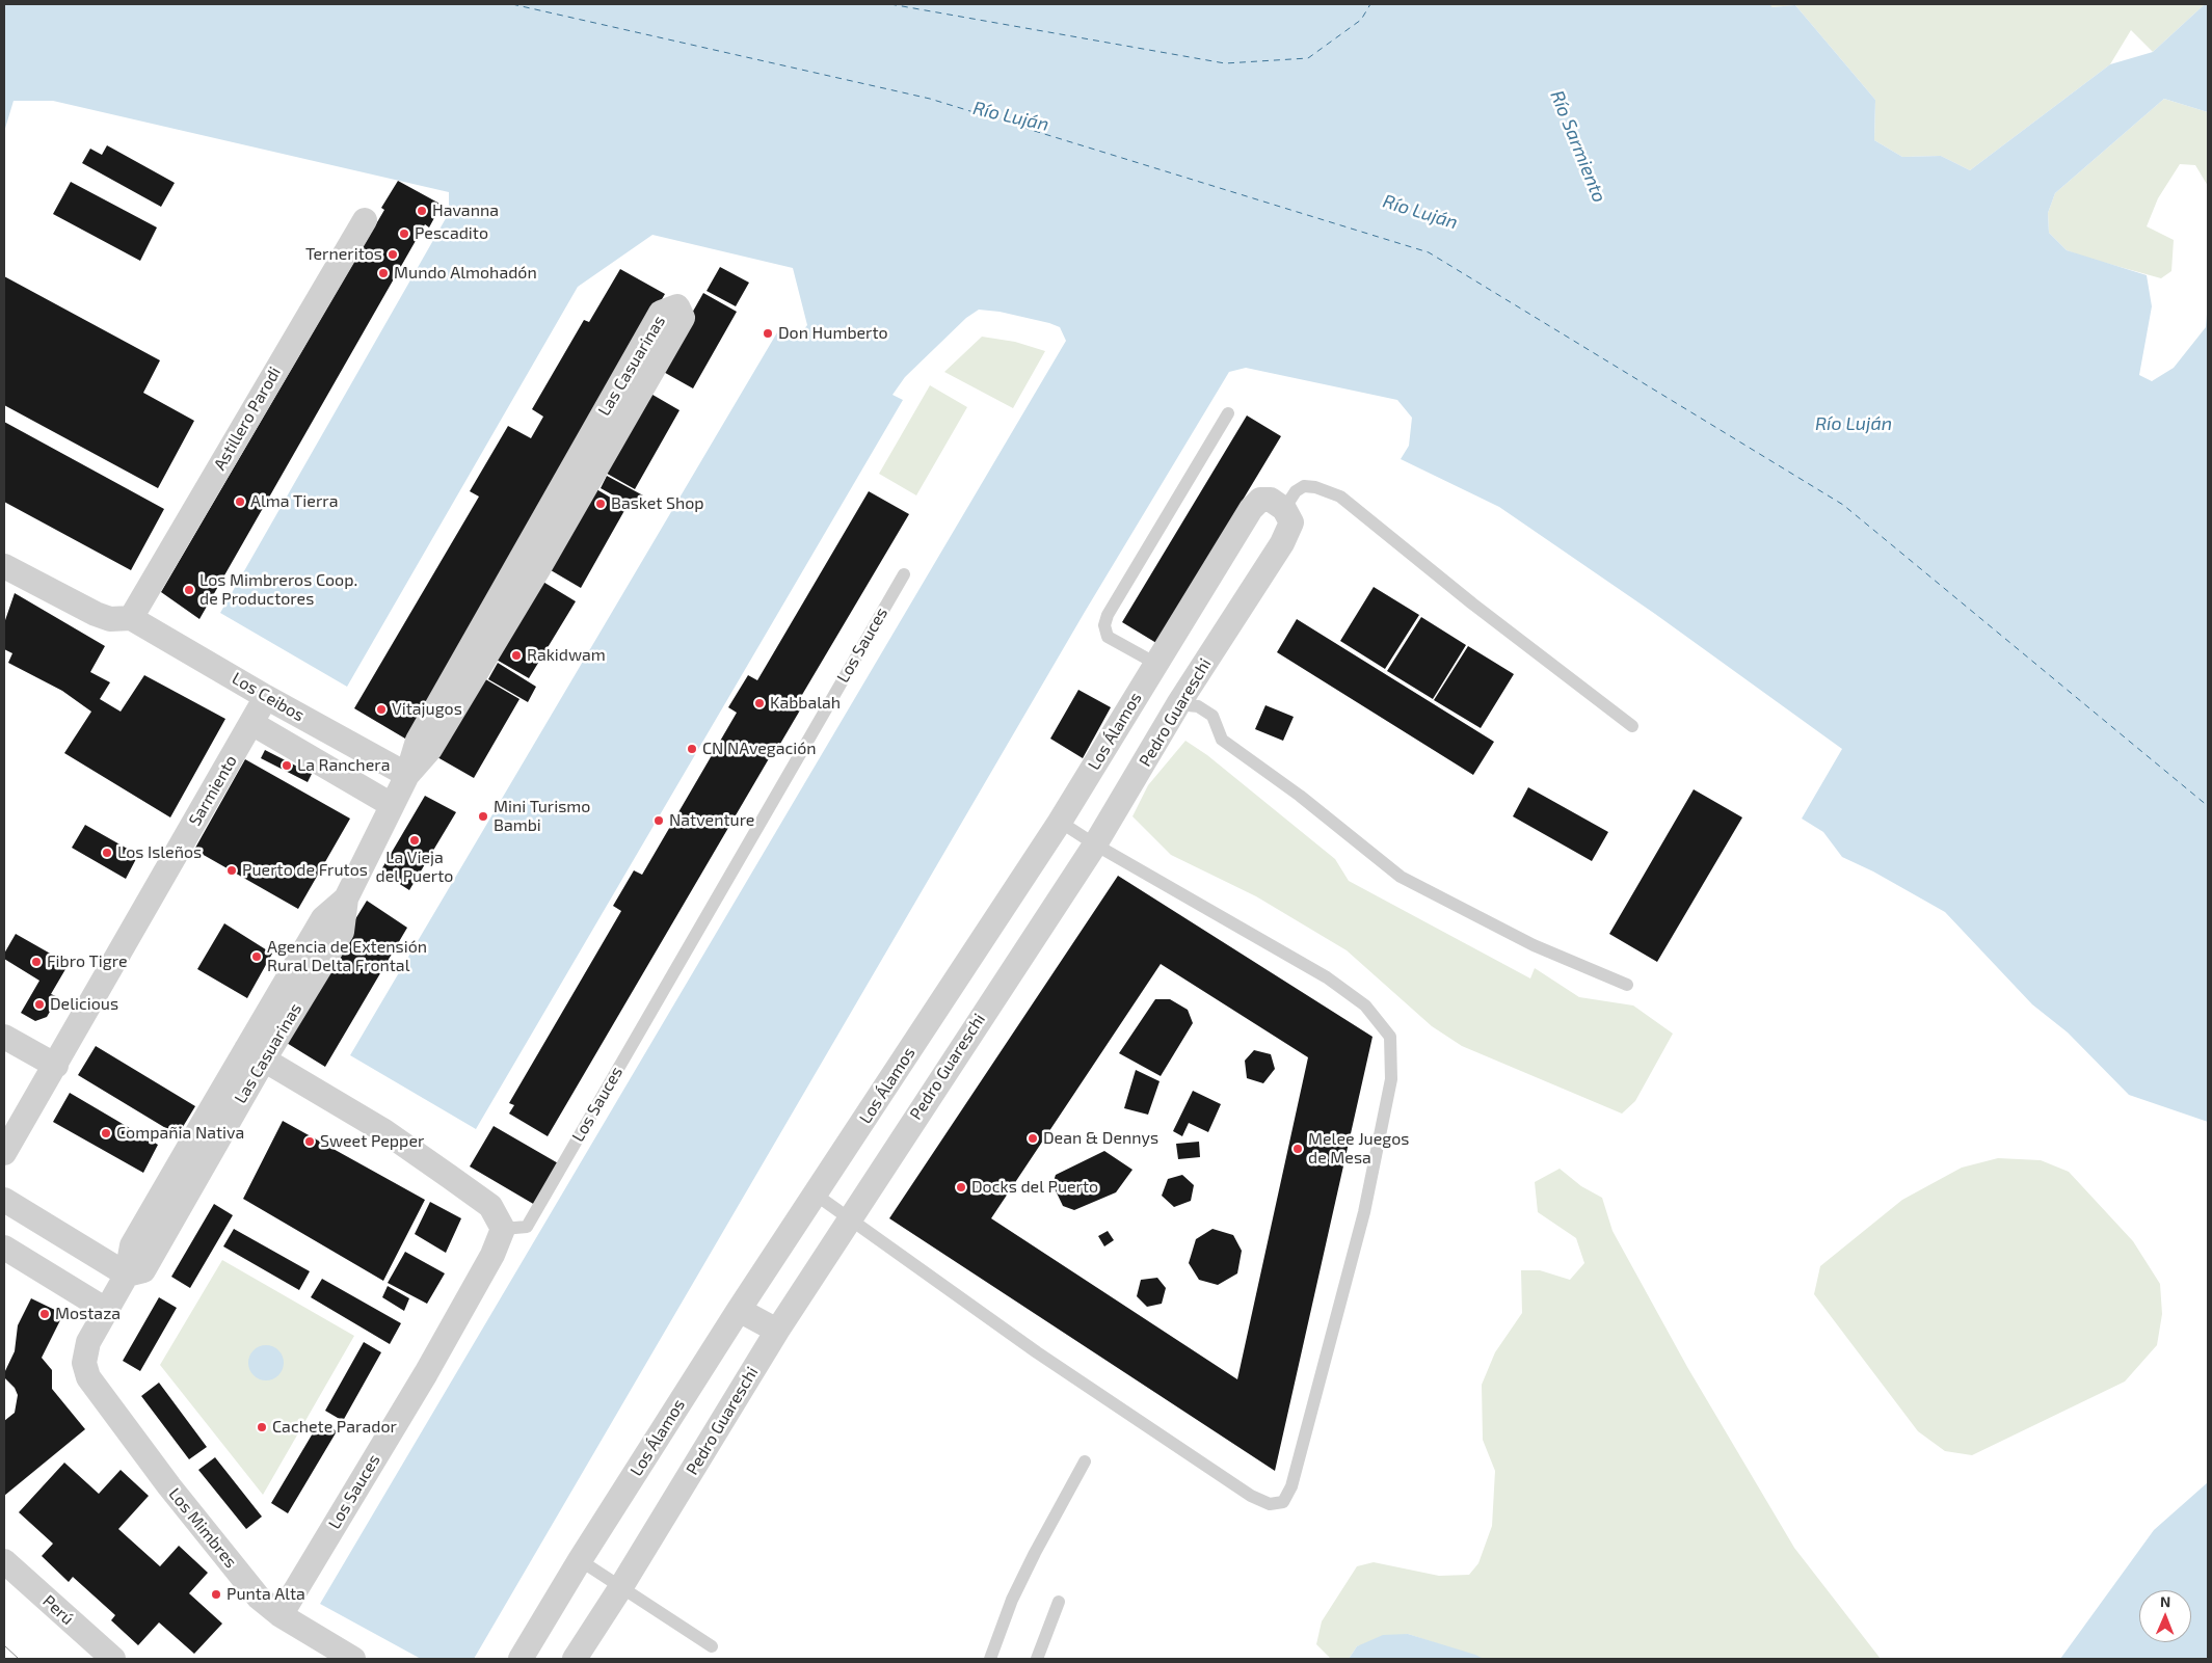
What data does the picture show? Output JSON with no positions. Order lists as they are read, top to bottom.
{
  "streets": {
    "street": [
      "Las Casuarinas",
      "Astillero Parodi",
      "Los Sauces",
      "Los Ceibos",
      "Pedro Guareschi",
      "Los Álamos",
      "Sarmiento",
      "Los Mimbres",
      "Perú"
    ]
  },
  "crossings": [
    ["Las Casuarinas", "Los Ceibos"],
    ["Astillero Parodi", "Los Ceibos"],
    ["Los Sauces", "Los Mimbres"],
    ["Los Ceibos", "Sarmiento"],
    ["Pedro Guareschi", "Los Álamos"]
  ],
  "water": ["Río Luján", "Río Sarmiento"],
  "places": [
    "Havanna",
    "Pescadito",
    "Terneritos",
    "Mundo Almohadón",
    "Don Humberto",
    "Alma Tierra",
    "Basket Shop",
    "Los Mimbreros Coop. de Productores",
    "Rakidwam",
    "Kabbalah",
    "Vitajugos",
    "CN NAvegación",
    "La Ranchera",
    "Mini Turismo Bambi",
    "Natventure",
    "La Vieja del Puerto",
    "Los Isleños",
    "Puerto de Frutos",
    "Agencia de Extensión Rural Delta Frontal",
    "Fibro Tigre",
    "Delicious",
    "Compañia Nativa",
    "Dean & Dennys",
    "Sweet Pepper",
    "Melee Juegos de Mesa",
    "Docks del Puerto",
    "Mostaza",
    "Cachete Parador",
    "Punta Alta"
  ],
  "north": "top"
}
